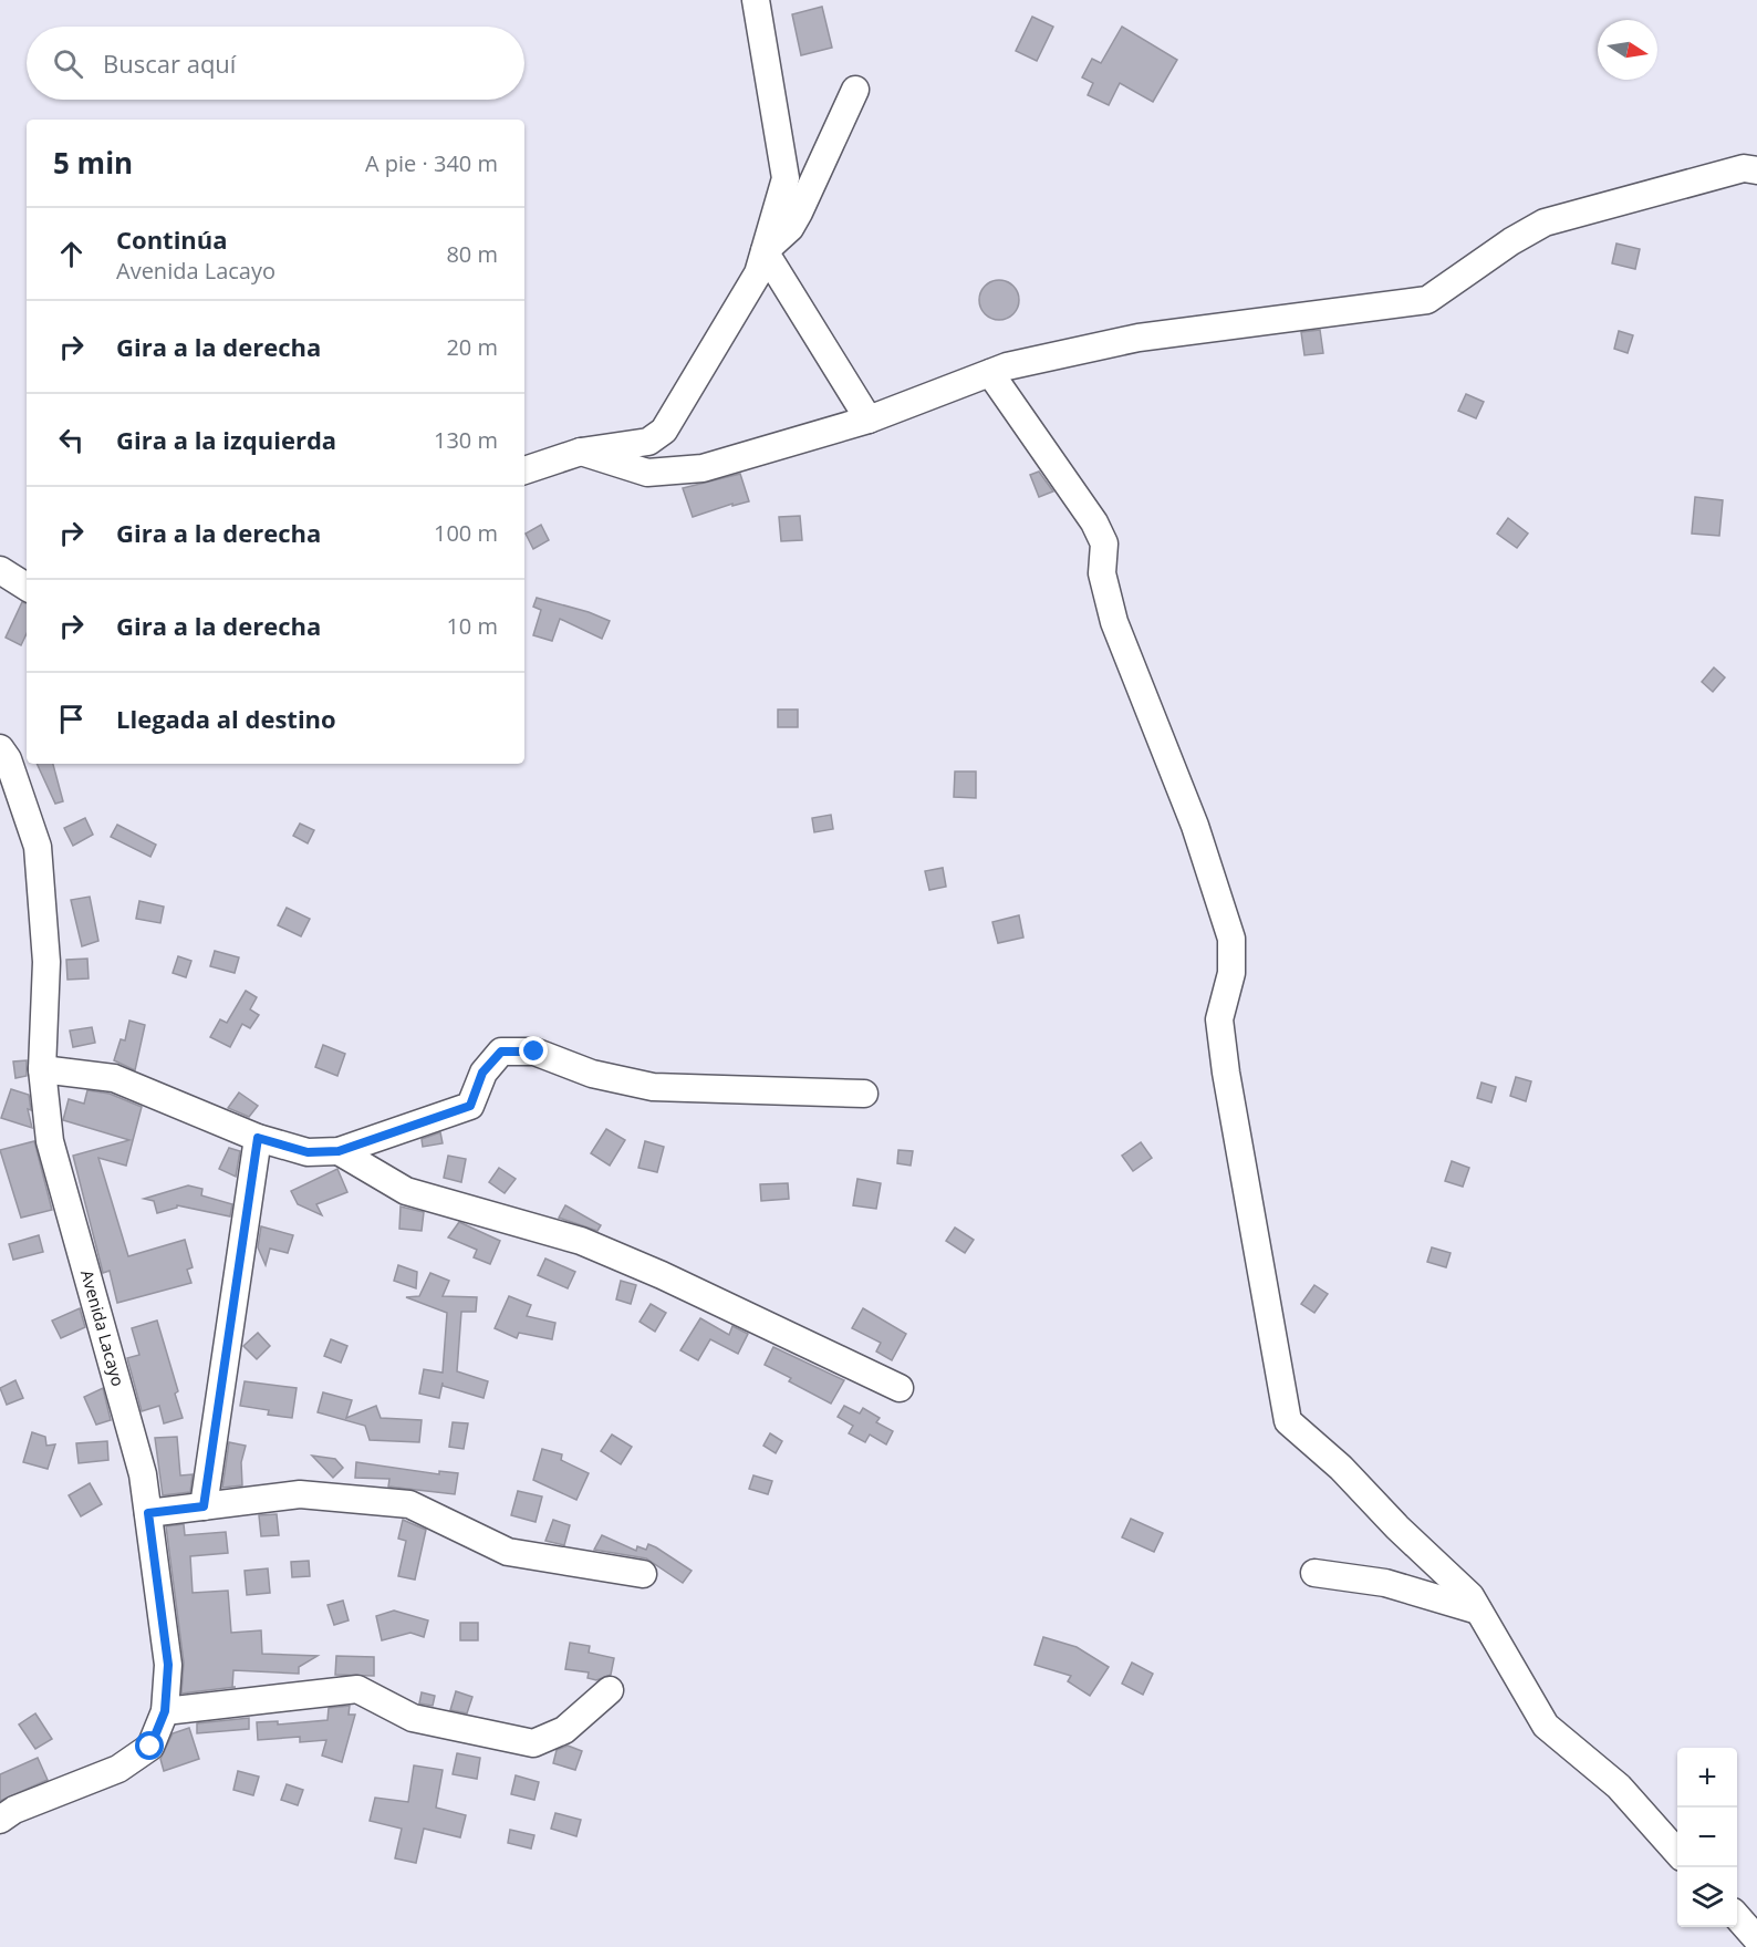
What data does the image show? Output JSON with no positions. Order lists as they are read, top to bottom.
{
  "streets": {
    "street": ["Avenida Lacayo"]
  },
  "north": "right",
  "page": {
    "search": "Buscar aquí",
    "heading": ["5 min", "A pie · 340 m"],
    "list": [
      ["Continúa", "Avenida Lacayo", "80 m"],
      ["Gira a la derecha", "20 m"],
      ["Gira a la izquierda", "130 m"],
      ["Gira a la derecha", "100 m"],
      ["Gira a la derecha", "10 m"],
      "Llegada al destino"
    ],
    "map_buttons": ["+", "−"]
  }
}
